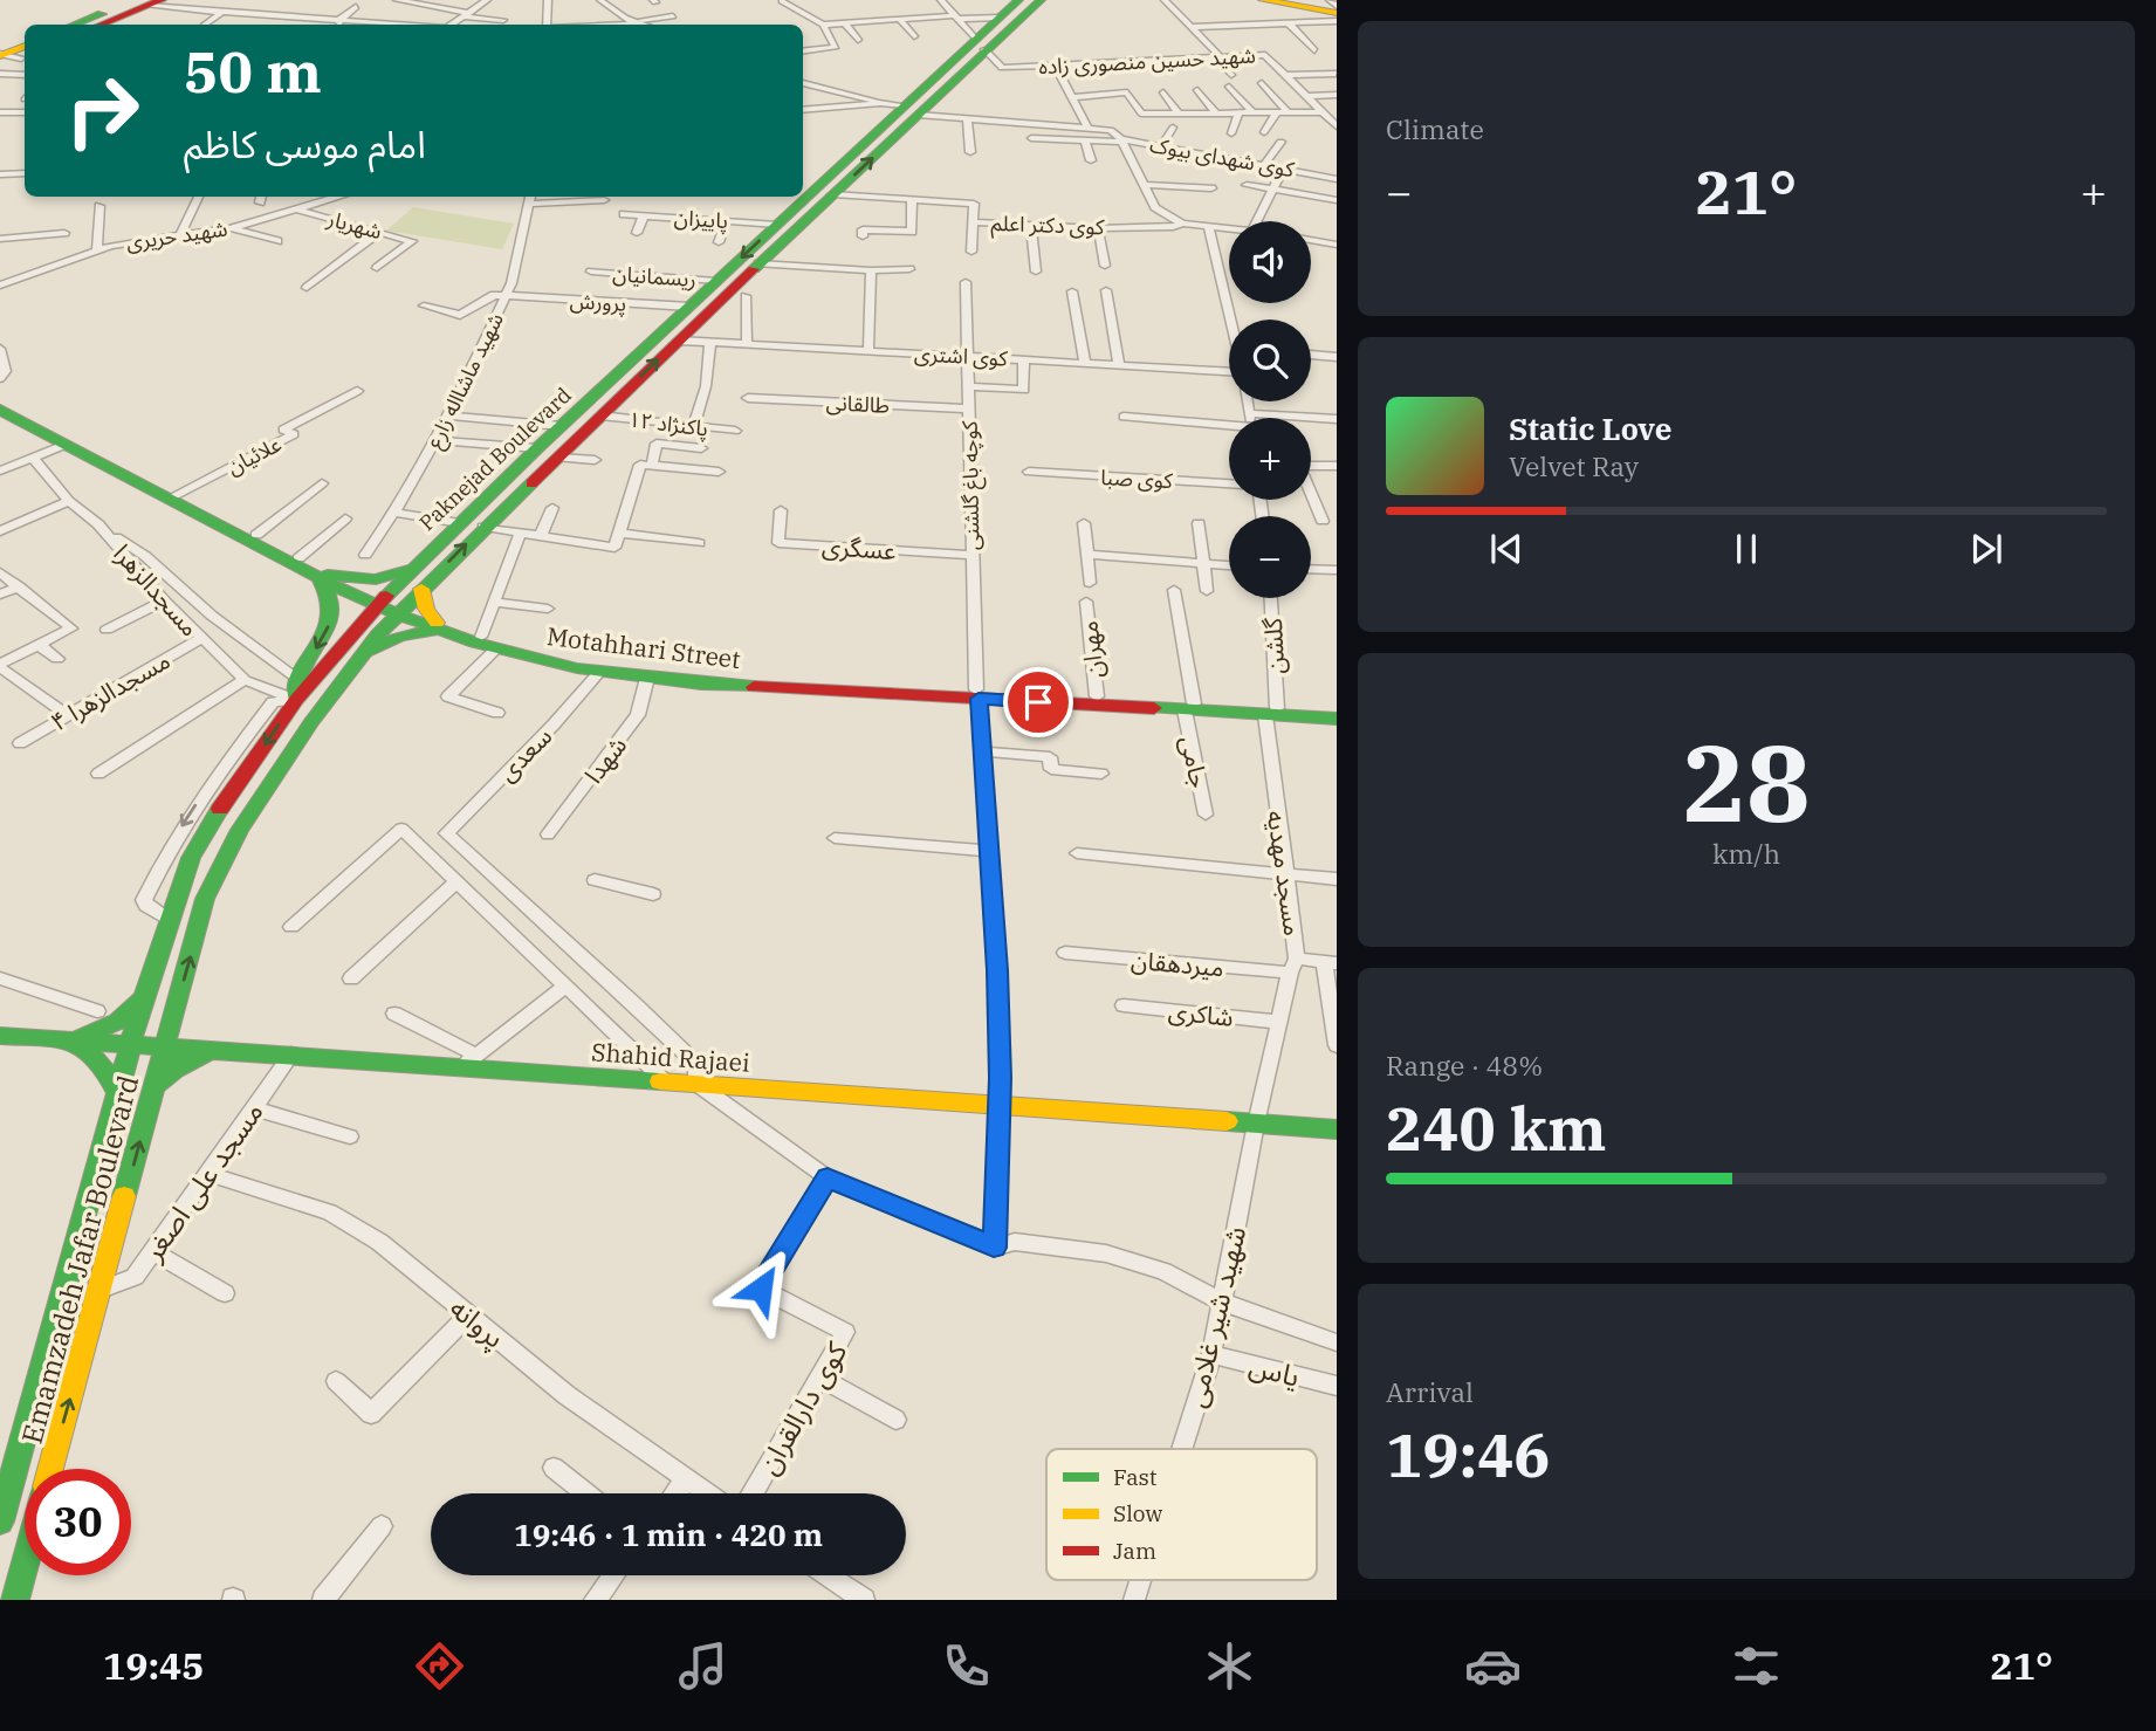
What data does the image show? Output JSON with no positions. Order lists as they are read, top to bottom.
{
  "streets": {
    "main road": [
      "Paknejad Boulevard",
      "Motahhari Street",
      "Shahid Rajaei",
      "Emamzadeh Jafar Boulevard"
    ],
    "street": [
      "شهید حسین منصوری زاده",
      "کوی شهدای بیوک",
      "پاییزان",
      "شهریار",
      "کوی دکتر اعلم",
      "شهید حریری",
      "ریسمانیان",
      "پرورش",
      "کوی اشتری",
      "شهید ماشااله زارع",
      "طالقانی",
      "پاکنژاد ۱۲",
      "علائیان",
      "کوی صبا",
      "کوچه باغ گلشنی",
      "عسگری",
      "مسجدالزهرا",
      "گلشن",
      "مهران",
      "مسجدالزهرا ۴",
      "سعدی",
      "شهدا",
      "جامی",
      "مسجد مهدیه",
      "میردهقان",
      "شاکری",
      "مسجد علی اصغر",
      "شهید شیر غلامی",
      "پروانه",
      "یاس",
      "کوی دارالقران"
    ]
  },
  "crossings": [
    ["شهید حسین منصوری زاده", "Paknejad Boulevard"],
    ["پاییزان", "Paknejad Boulevard"],
    ["شهریار", "شهید حریری"],
    ["کوی دکتر اعلم", "Paknejad Boulevard"],
    ["ریسمانیان", "Paknejad Boulevard"],
    ["پرورش", "شهید ماشااله زارع"],
    ["پرورش", "Paknejad Boulevard"],
    ["کوی اشتری", "Paknejad Boulevard"],
    ["کوی اشتری", "کوچه باغ گلشنی"],
    ["طالقانی", "کوچه باغ گلشنی"],
    ["پاکنژاد ۱۲", "Paknejad Boulevard"],
    ["علائیان", "Motahhari Street"],
    ["Paknejad Boulevard", "مسجدالزهرا"],
    ["Paknejad Boulevard", "Motahhari Street"],
    ["Paknejad Boulevard", "Shahid Rajaei"],
    ["Paknejad Boulevard", "Emamzadeh Jafar Boulevard"],
    ["کوچه باغ گلشنی", "عسگری"],
    ["کوچه باغ گلشنی", "Motahhari Street"],
    ["مسجدالزهرا", "مسجدالزهرا ۴"],
    ["گلشن", "Motahhari Street"],
    ["گلشن", "مسجد مهدیه"],
    ["Motahhari Street", "مهران"],
    ["Motahhari Street", "سعدی"],
    ["Motahhari Street", "شهدا"],
    ["Motahhari Street", "جامی"],
    ["Motahhari Street", "مسجد مهدیه"],
    ["سعدی", "Shahid Rajaei"],
    ["مسجد مهدیه", "میردهقان"],
    ["مسجد مهدیه", "شاکری"],
    ["مسجد مهدیه", "Shahid Rajaei"],
    ["مسجد مهدیه", "شهید شیر غلامی"],
    ["Shahid Rajaei", "مسجد علی اصغر"],
    ["Shahid Rajaei", "Emamzadeh Jafar Boulevard"],
    ["Shahid Rajaei", "شهید شیر غلامی"],
    ["مسجد علی اصغر", "Emamzadeh Jafar Boulevard"],
    ["مسجد علی اصغر", "پروانه"],
    ["شهید شیر غلامی", "یاس"]
  ],
  "legend": ["Fast", "Slow", "Jam"],
  "page": {
    "tile": [
      "Climate",
      ["28", "km/h"],
      ["Range · 48%", "240 km"],
      ["Arrival", "19:46"]
    ],
    "turn": ["50 m", "امام موسی کاظم"],
    "heat": ["−", "21°", "+"],
    "map_buttons": ["+", "−"],
    "song": ["Static Love", "Velvet Ray"],
    "limit": "30",
    "trip": "19:46 · 1 min · 420 m",
    "tabs": ["19:45", "21°"]
  }
}
